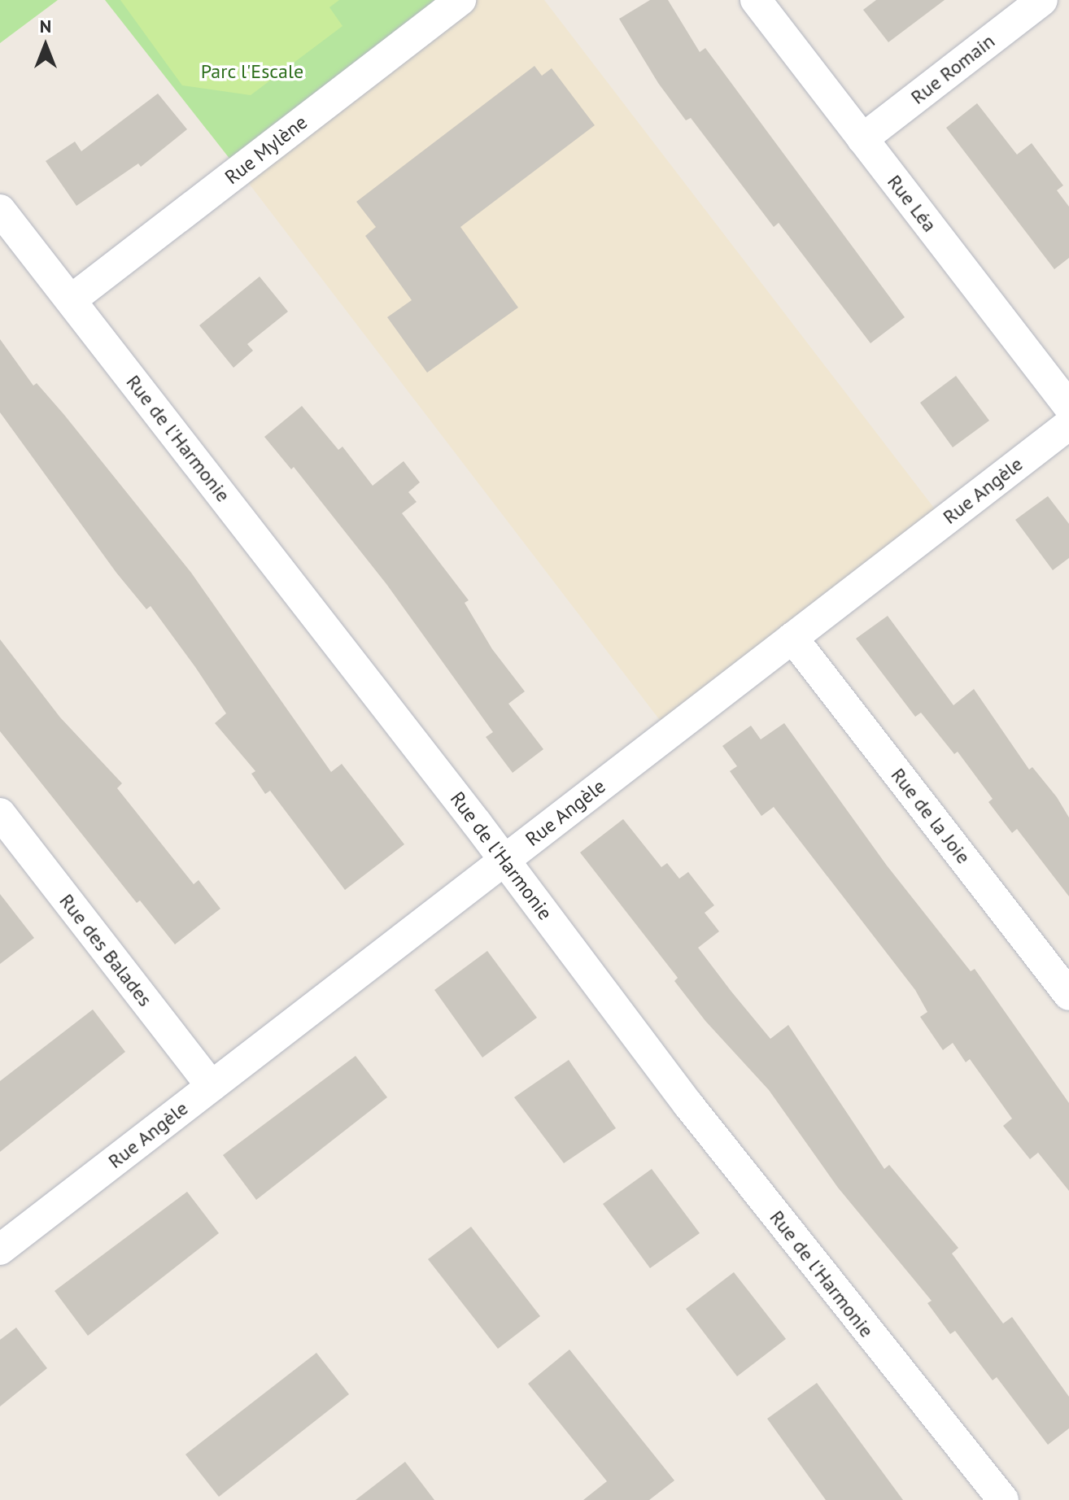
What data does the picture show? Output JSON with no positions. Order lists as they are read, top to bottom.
{
  "streets": {
    "street": [
      "Rue Romain",
      "Rue Mylène",
      "Rue Léa",
      "Rue de l'Harmonie",
      "Rue Angèle",
      "Rue de la Joie",
      "Rue des Balades"
    ]
  },
  "crossings": [
    ["Rue Romain", "Rue Léa"],
    ["Rue Mylène", "Rue de l'Harmonie"],
    ["Rue de l'Harmonie", "Rue Angèle"],
    ["Rue Angèle", "Rue de la Joie"],
    ["Rue Angèle", "Rue des Balades"]
  ],
  "parks": ["Parc l'Escale"],
  "north": "top"
}
